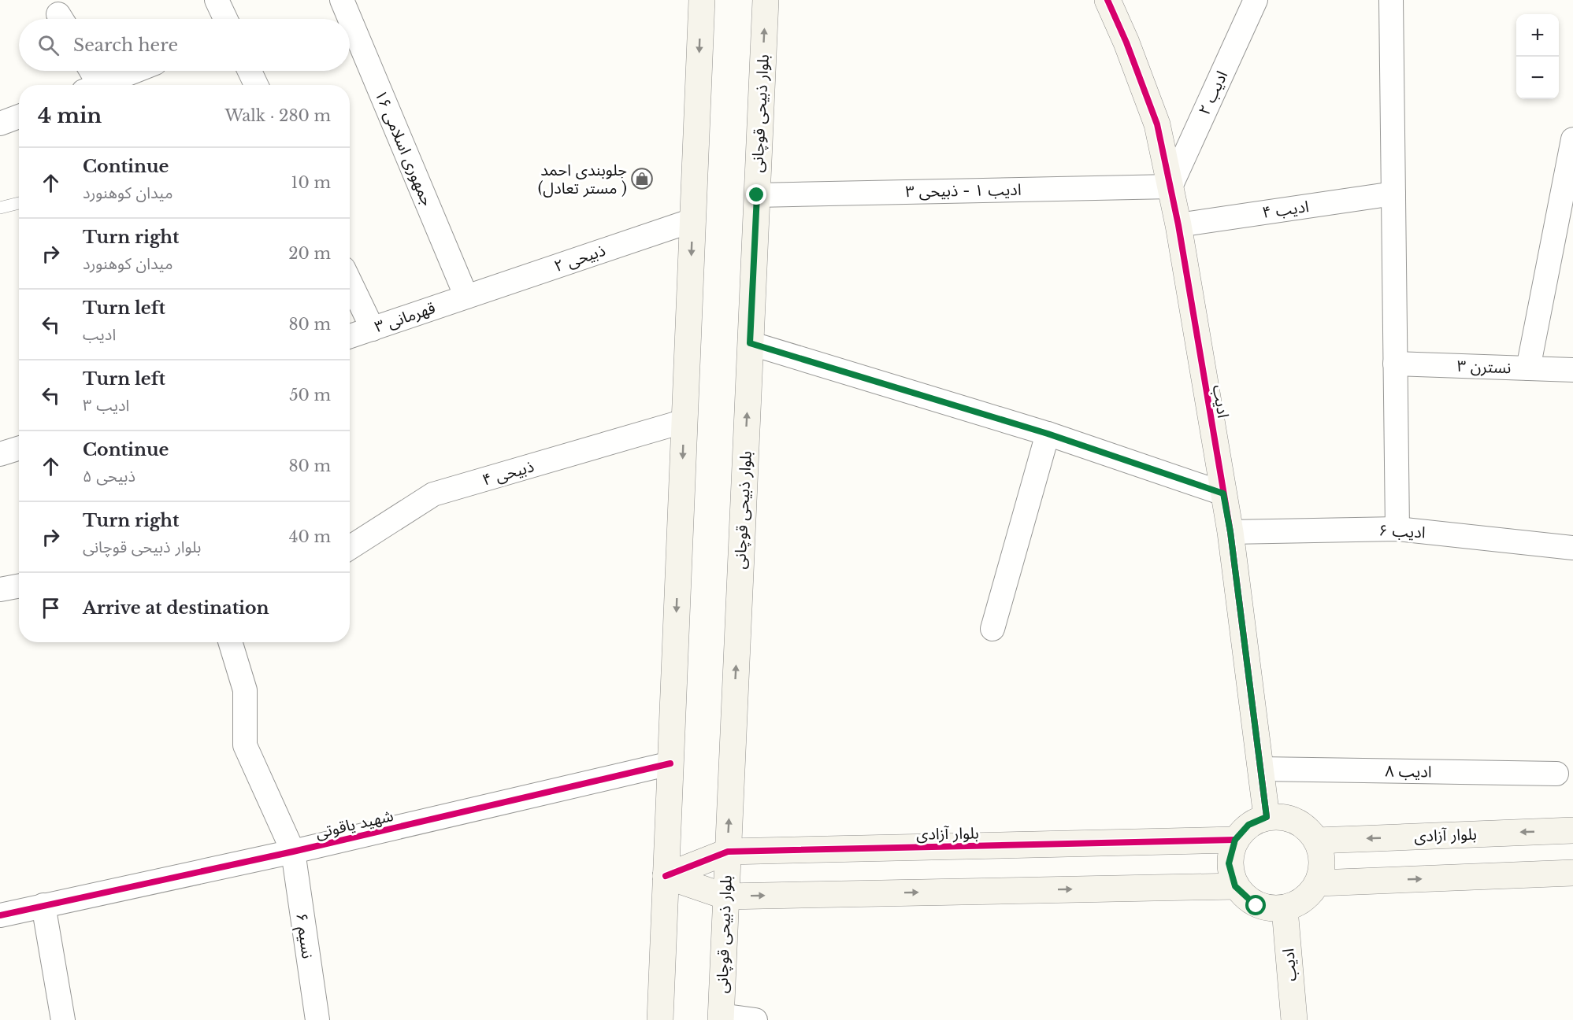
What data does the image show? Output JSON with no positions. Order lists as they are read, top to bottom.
{
  "streets": {
    "street": [
      "ادیب ۲",
      "بلوار ذبیحی قوچانی",
      "جمهوری اسلامی ۱۶",
      "ادیب ۱ - ذبیحی ۳",
      "ادیب ۴",
      "ذبیحی ۲",
      "قهرمانی ۳",
      "نسترن ۳",
      "ادیب",
      "ذبیحی ۴",
      "ادیب ۶",
      "ادیب ۸",
      "شهید یاقوتی",
      "بلوار آزادی",
      "نسیم ۶"
    ]
  },
  "crossings": [
    ["ادیب ۲", "ادیب ۱ - ذبیحی ۳"],
    ["ادیب ۲", "ادیب"],
    ["بلوار ذبیحی قوچانی", "ادیب ۱ - ذبیحی ۳"],
    ["بلوار ذبیحی قوچانی", "بلوار آزادی"],
    ["جمهوری اسلامی ۱۶", "ذبیحی ۲"],
    ["جمهوری اسلامی ۱۶", "قهرمانی ۳"],
    ["ادیب ۱ - ذبیحی ۳", "ادیب"],
    ["ادیب ۴", "ادیب"],
    ["ذبیحی ۲", "قهرمانی ۳"],
    ["ادیب", "ادیب ۶"],
    ["ادیب", "ادیب ۸"],
    ["ادیب", "بلوار آزادی"],
    ["شهید یاقوتی", "نسیم ۶"]
  ],
  "places": {
    "shop": ["جلوبندی احمد (مستر تعادل )"]
  },
  "page": {
    "map_buttons": ["+", "−"],
    "search": "Search here",
    "heading": ["4 min", "Walk · 280 m"],
    "list": [
      ["Continue", "میدان کوهنورد", "10 m"],
      ["Turn right", "میدان کوهنورد", "20 m"],
      ["Turn left", "ادیب", "80 m"],
      ["Turn left", "ادیب ۳", "50 m"],
      ["Continue", "ذبیحی ۵", "80 m"],
      ["Turn right", "بلوار ذبیحی قوچانی", "40 m"],
      "Arrive at destination"
    ]
  }
}
